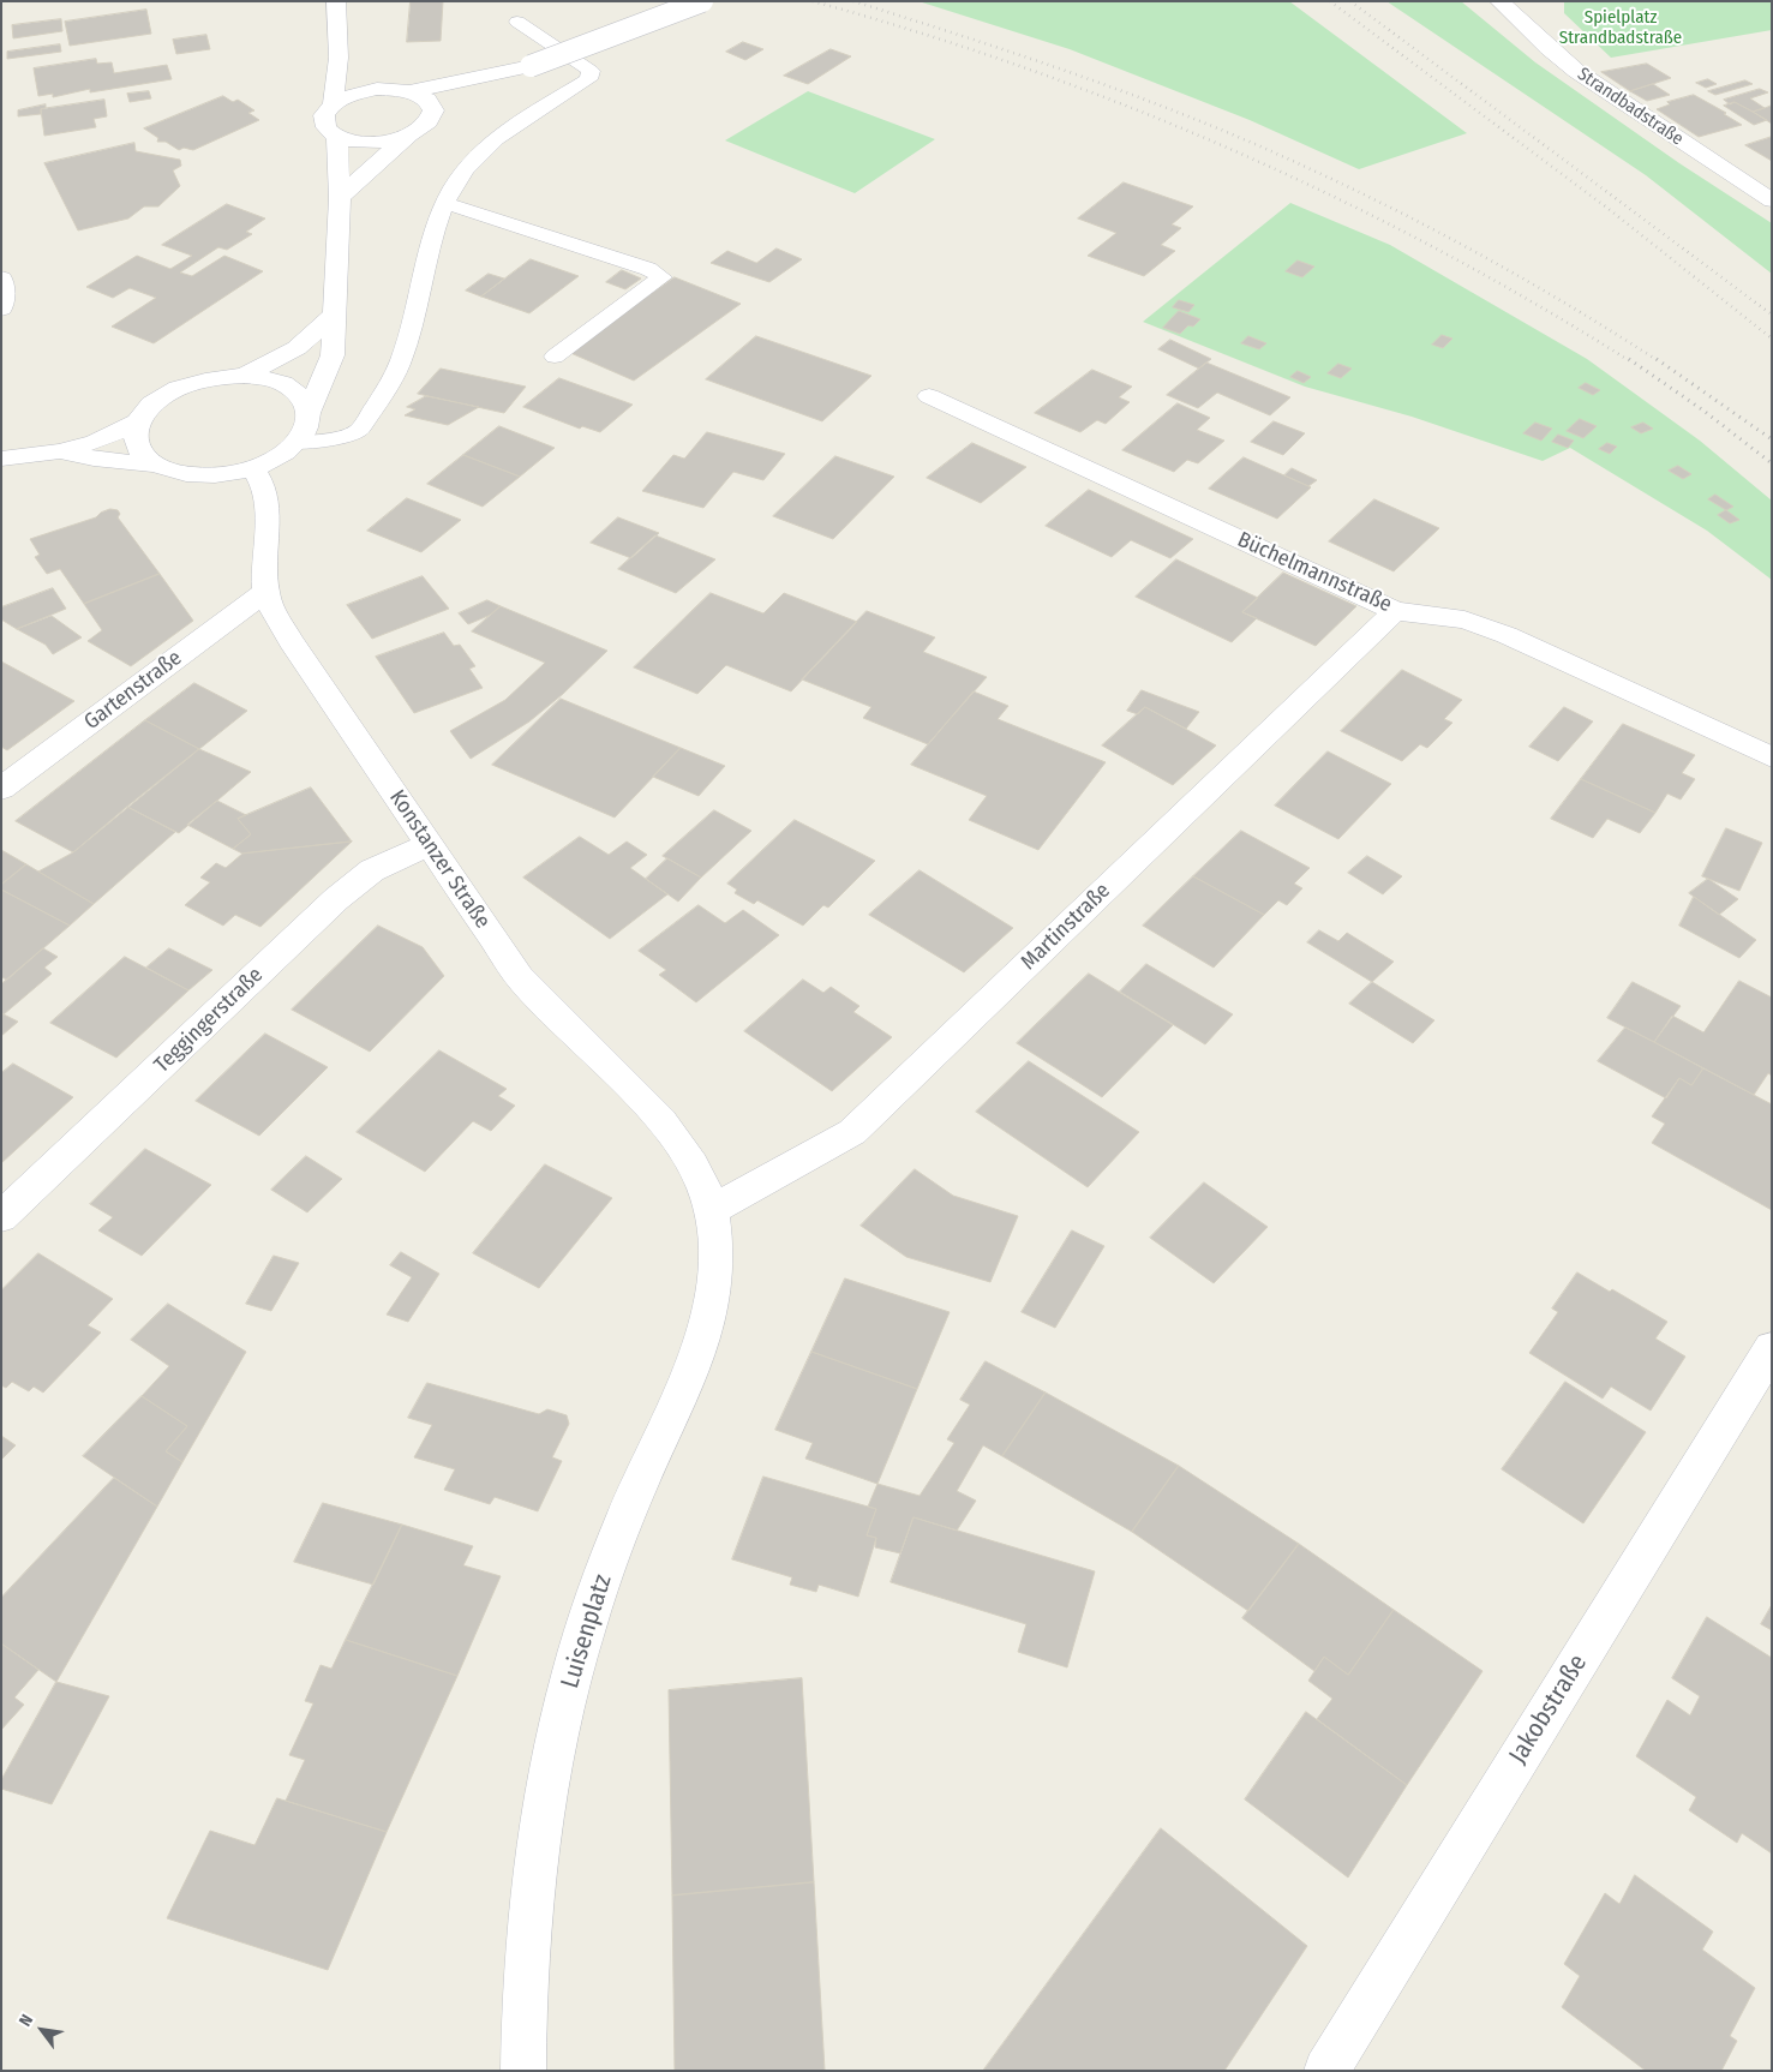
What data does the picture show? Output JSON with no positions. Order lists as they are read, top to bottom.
{
  "streets": {
    "street": [
      "Strandbadstraße",
      "Büchelmannstraße",
      "Gartenstraße",
      "Konstanzer Straße",
      "Martinstraße",
      "Teggingerstraße",
      "Luisenplatz",
      "Jakobstraße"
    ]
  },
  "crossings": [
    ["Büchelmannstraße", "Martinstraße"],
    ["Gartenstraße", "Konstanzer Straße"],
    ["Konstanzer Straße", "Martinstraße"],
    ["Konstanzer Straße", "Teggingerstraße"],
    ["Konstanzer Straße", "Luisenplatz"],
    ["Martinstraße", "Luisenplatz"]
  ],
  "parks": ["Spielplatz Strandbadstraße"],
  "north": "top left"
}
